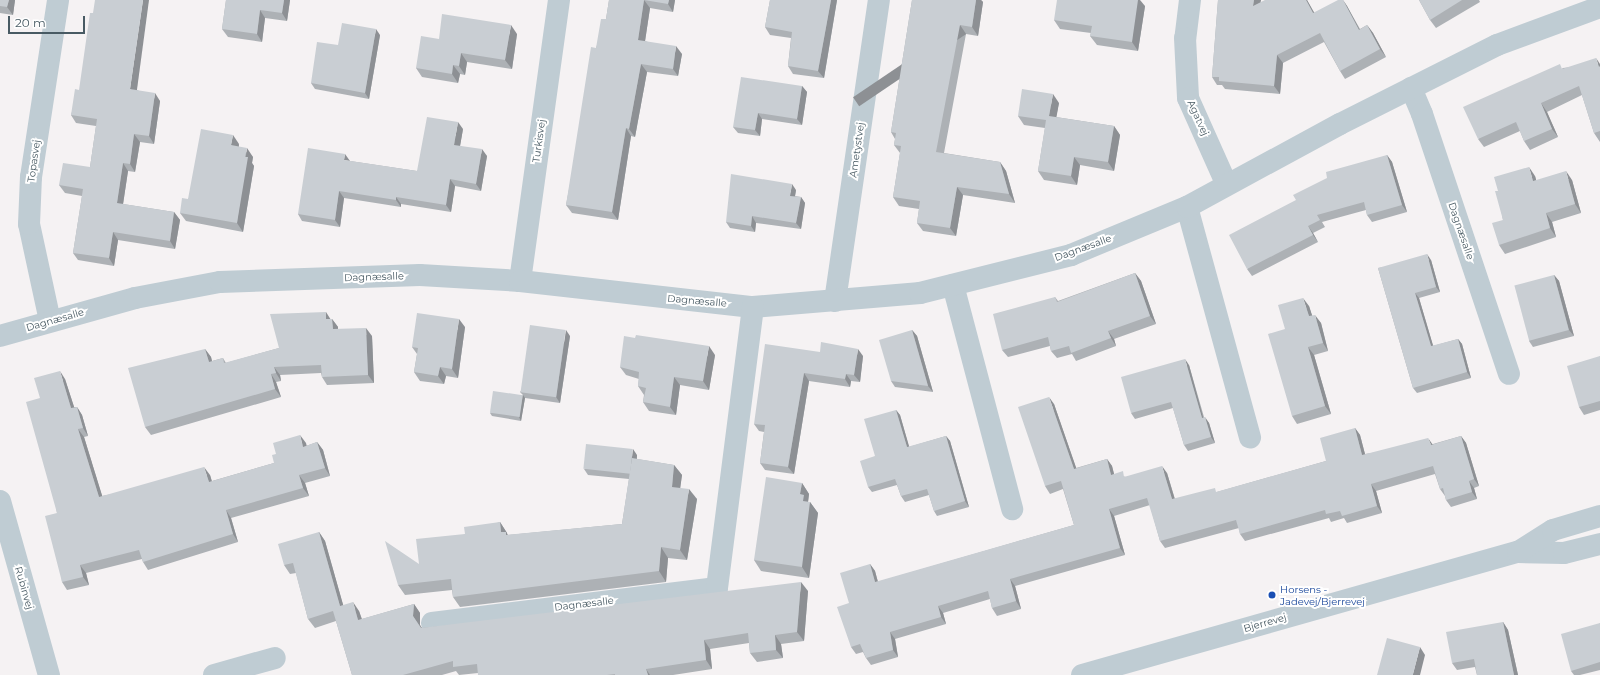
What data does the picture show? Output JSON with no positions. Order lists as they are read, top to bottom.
{
  "streets": {
    "street": [
      "Agatvej",
      "Turkisvej",
      "Ametystvej",
      "Topasvej",
      "Dagnæsalle",
      "Rubinvej",
      "Bjerrevej"
    ]
  },
  "crossings": [
    ["Agatvej", "Dagnæsalle"],
    ["Turkisvej", "Dagnæsalle"],
    ["Ametystvej", "Dagnæsalle"],
    ["Topasvej", "Dagnæsalle"]
  ],
  "places": ["Horsens - Jadevej/Bjerrevej"],
  "scale_bar": "20 m"
}
